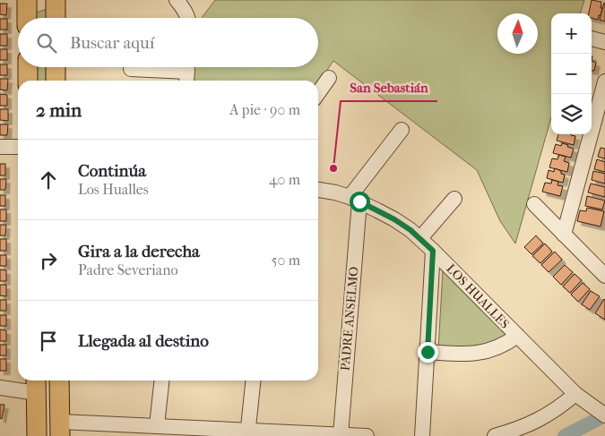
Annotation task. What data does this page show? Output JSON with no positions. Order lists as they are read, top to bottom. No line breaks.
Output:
{"streets":{"street":["LOS HUALLES","PADRE ANSELMO"]},"crossings":[["LOS HUALLES","PADRE ANSELMO"]],"places":["San Sebastián"],"north":"top","page":{"map_buttons":["+","−"],"search":"Buscar aquí","heading":["2 min","A pie · 90 m"],"list":[["Continúa","Los Hualles","40 m"],["Gira a la derecha","Padre Severiano","50 m"],"Llegada al destino"]}}
